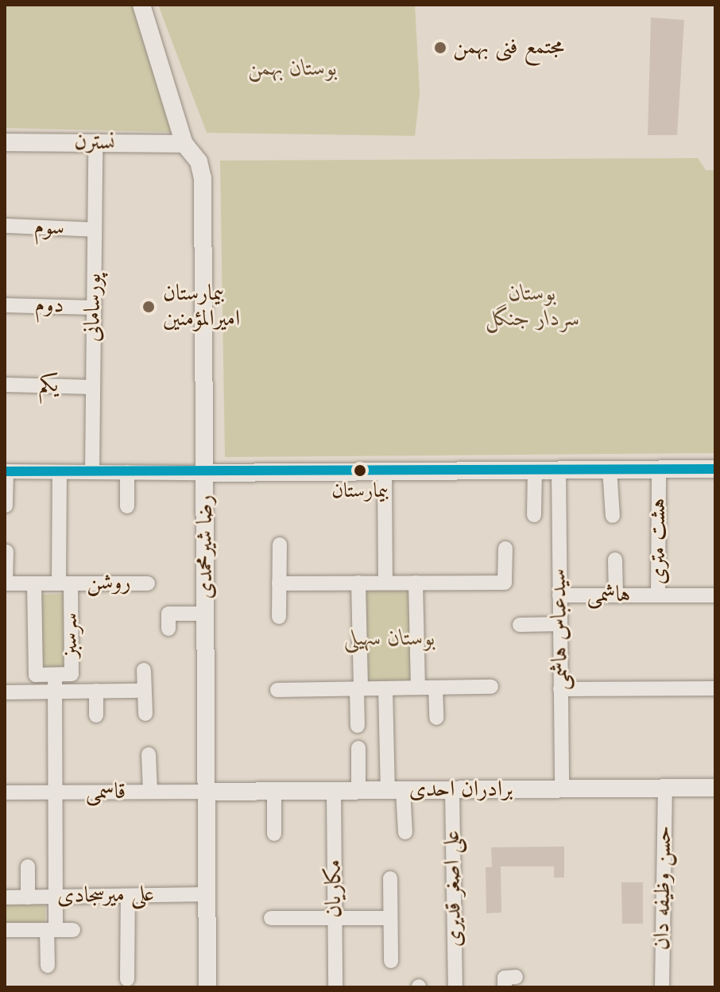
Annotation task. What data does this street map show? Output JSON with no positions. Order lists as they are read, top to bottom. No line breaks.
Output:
{"streets":{"street":["نسترن","سوم","دوم","پورسامانی","یکم","هشت متری","رضا شیرمحمدی","روشن","هاشمی","سیدعباس هاشمی","سرسبز","برادران احدی","قاسمی","حسن وظیفه دان","مکاریان","علی اصغر قدیری","علی میرسجادی"]},"crossings":[["نسترن","پورسامانی"],["نسترن","رضا شیرمحمدی"],["سوم","پورسامانی"],["دوم","پورسامانی"],["پورسامانی","یکم"],["هشت متری","هاشمی"],["رضا شیرمحمدی","برادران احدی"],["رضا شیرمحمدی","قاسمی"],["رضا شیرمحمدی","علی میرسجادی"],["روشن","سرسبز"],["هاشمی","سیدعباس هاشمی"],["سیدعباس هاشمی","برادران احدی"],["برادران احدی","قاسمی"],["برادران احدی","حسن وظیفه دان"],["برادران احدی","مکاریان"],["برادران احدی","علی اصغر قدیری"]],"parks":["بوستان بهمن","بوستان سردار جنگل","بوستان سهیلی"],"places":["مجتمع فنی بهمن","بیمارستان امیرالمؤمنین","بیمارستان"]}
